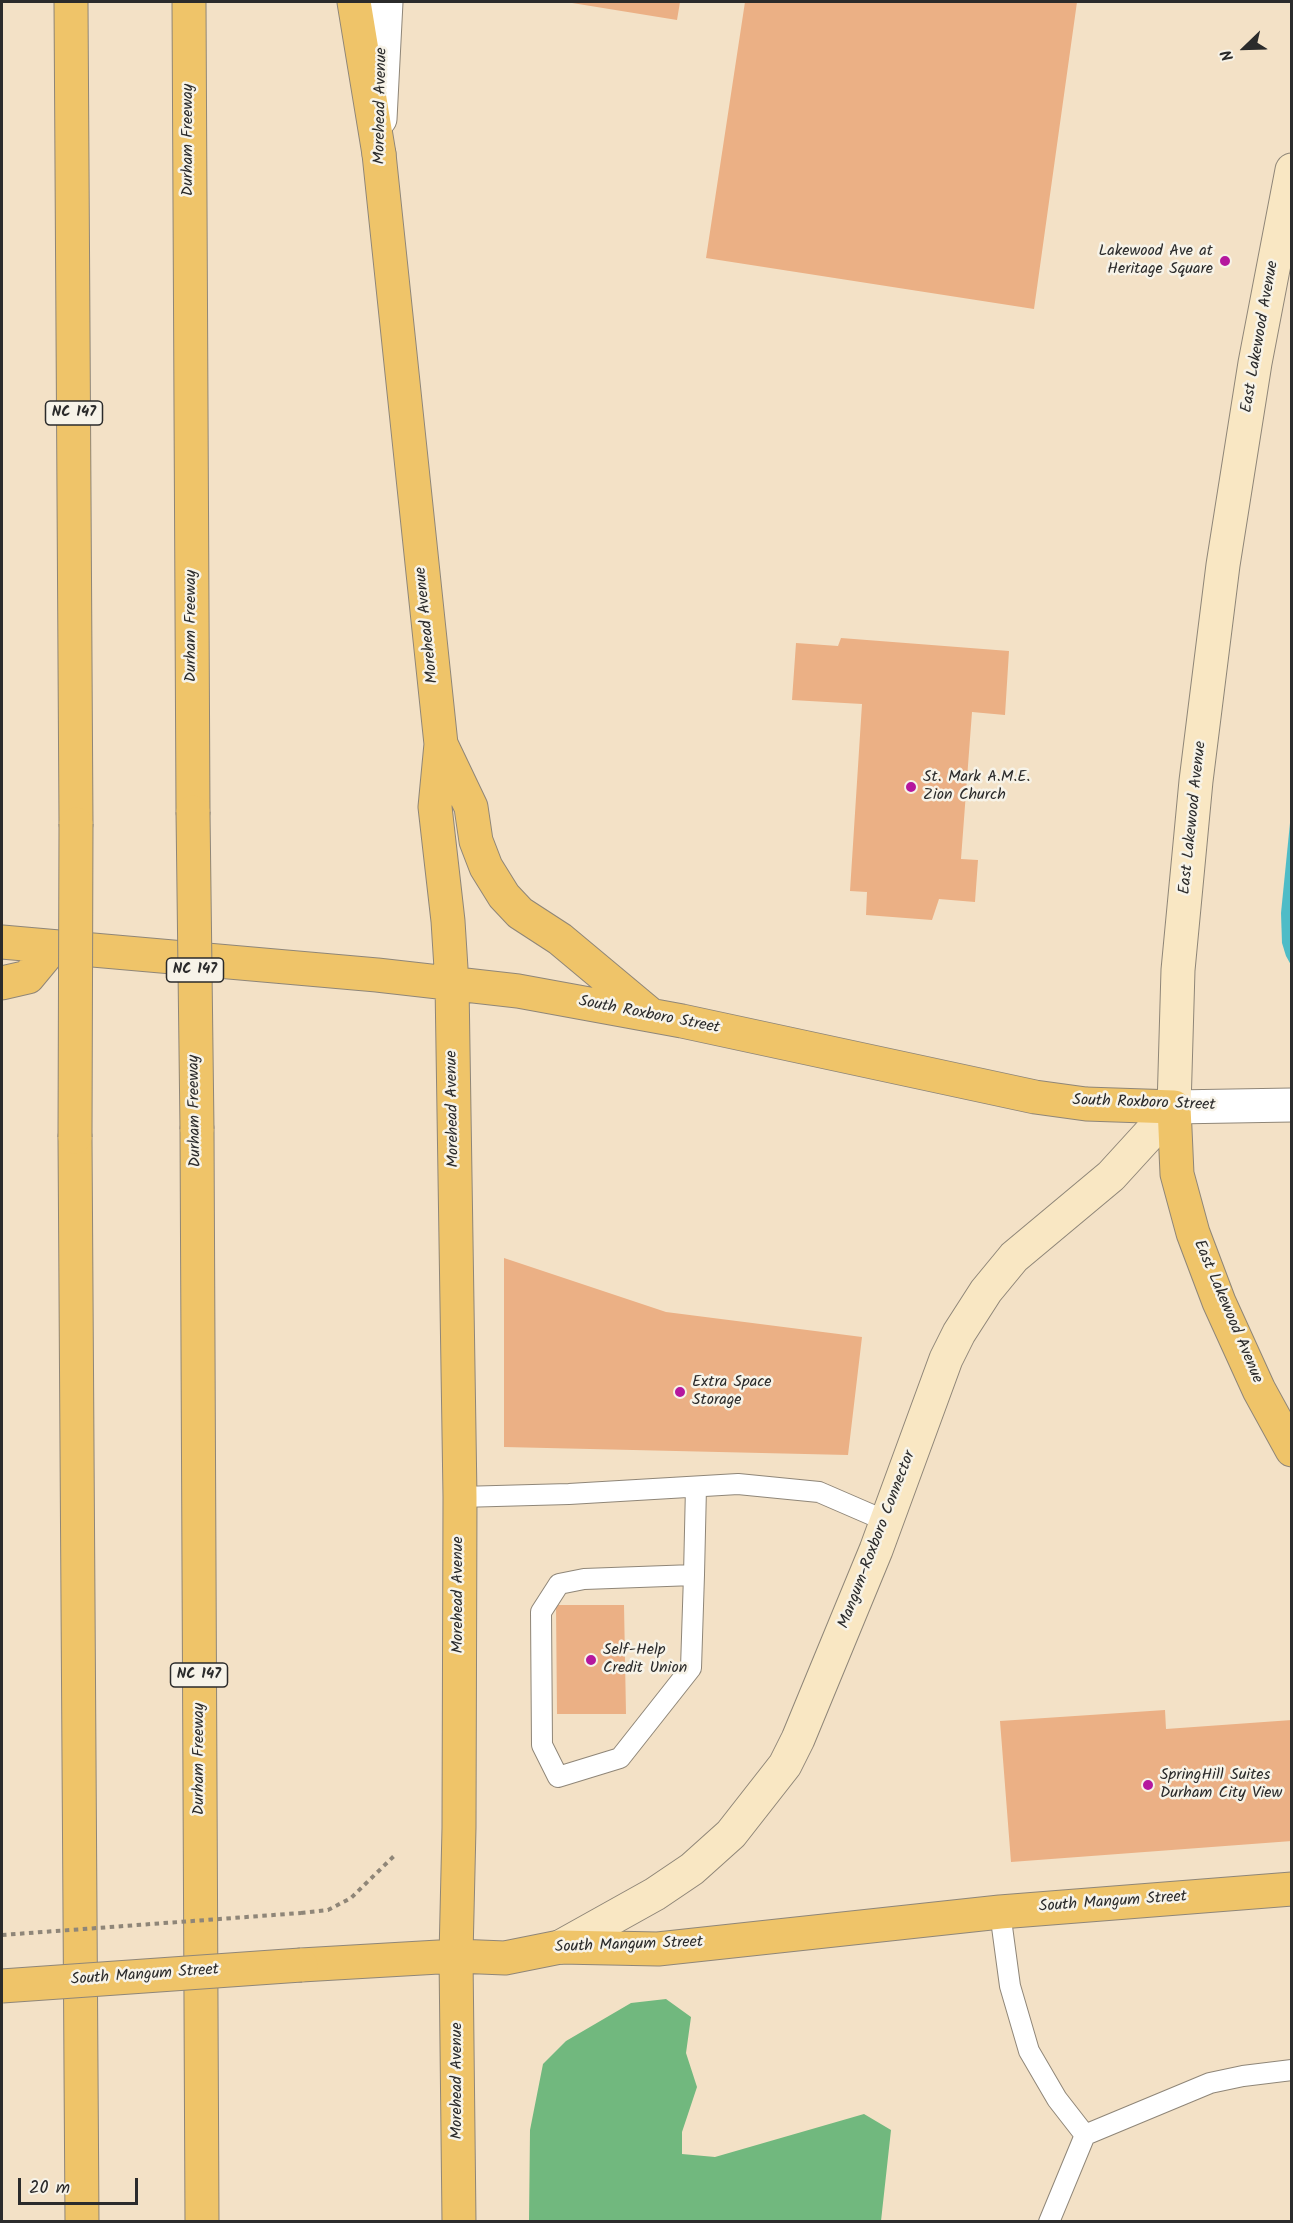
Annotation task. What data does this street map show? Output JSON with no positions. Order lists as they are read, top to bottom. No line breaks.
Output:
{"streets":{"main road":["Morehead Avenue","Durham Freeway","East Lakewood Avenue","NC 147","South Roxboro Street","Mangum-Roxboro Connector","South Mangum Street"]},"crossings":[["Morehead Avenue","South Roxboro Street"],["Morehead Avenue","South Mangum Street"],["East Lakewood Avenue","South Roxboro Street"],["East Lakewood Avenue","Mangum-Roxboro Connector"],["South Roxboro Street","Mangum-Roxboro Connector"],["Mangum-Roxboro Connector","South Mangum Street"]],"places":["Lakewood Ave at Heritage Square","St. Mark A.M.E. Zion Church","Extra Space Storage","Self-Help Credit Union","SpringHill Suites Durham City View"],"scale_bar":"20 m","north":"bottom left"}
